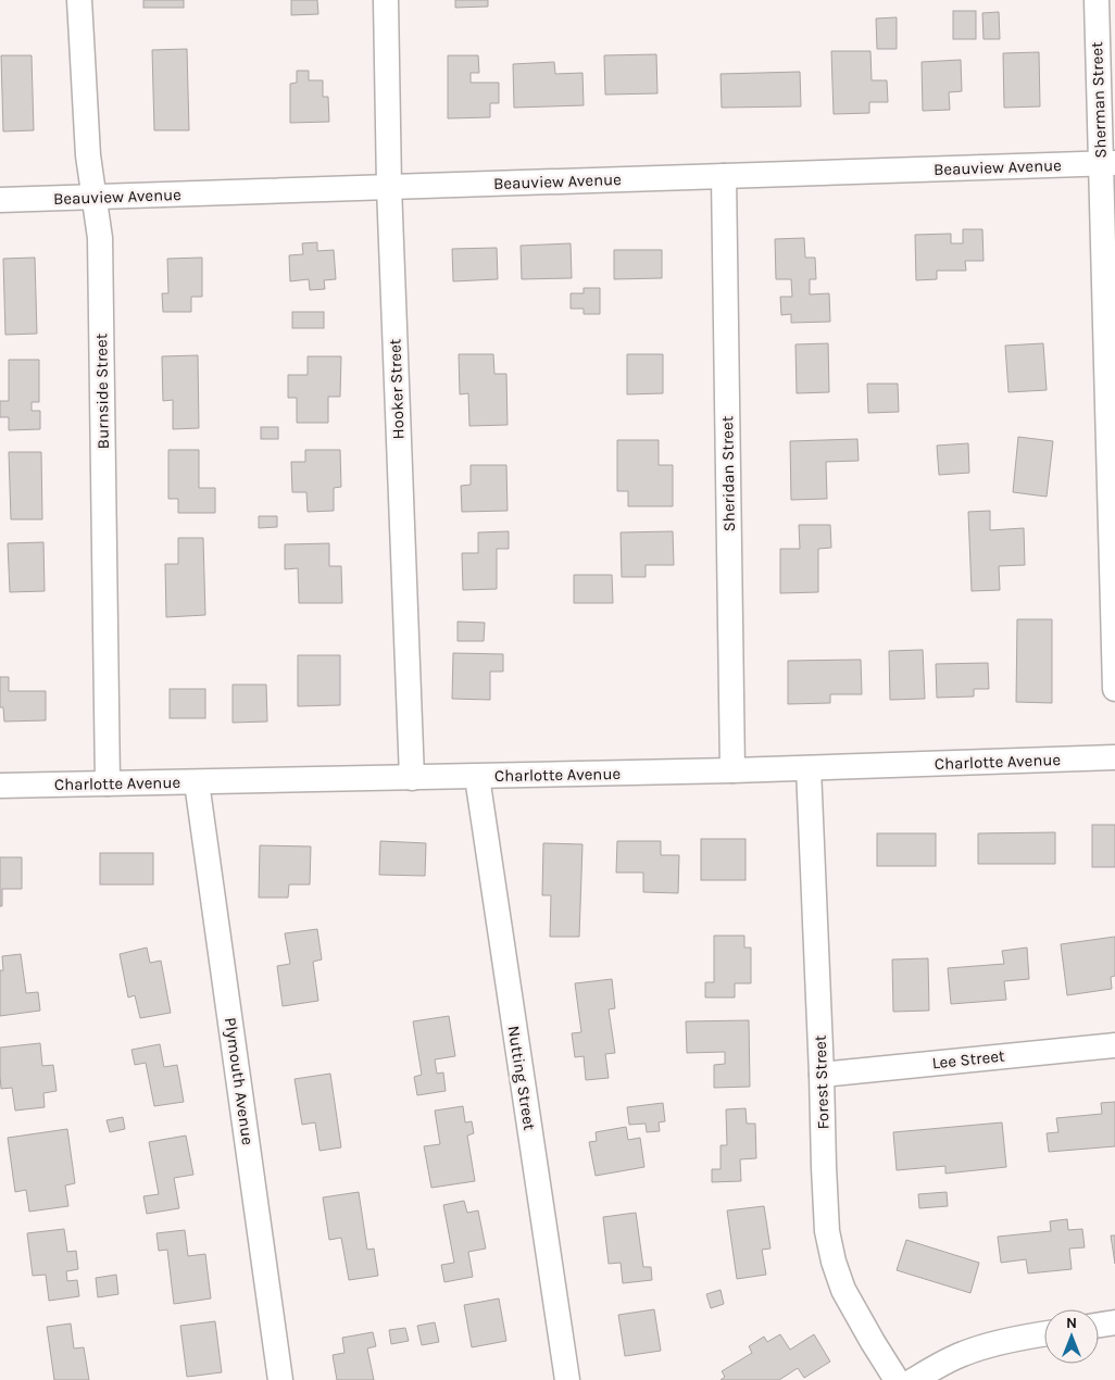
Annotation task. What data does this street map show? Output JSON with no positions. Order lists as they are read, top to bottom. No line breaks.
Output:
{"streets":{"street":["Sherman Street","Beauview Avenue","Hooker Street","Burnside Street","Sheridan Street","Charlotte Avenue","Lee Street","Nutting Street","Plymouth Avenue","Forest Street"]},"crossings":[["Sherman Street","Beauview Avenue"],["Beauview Avenue","Hooker Street"],["Beauview Avenue","Burnside Street"],["Beauview Avenue","Sheridan Street"],["Hooker Street","Charlotte Avenue"],["Burnside Street","Charlotte Avenue"],["Sheridan Street","Charlotte Avenue"],["Charlotte Avenue","Nutting Street"],["Charlotte Avenue","Plymouth Avenue"],["Charlotte Avenue","Forest Street"],["Lee Street","Forest Street"]],"north":"top"}
